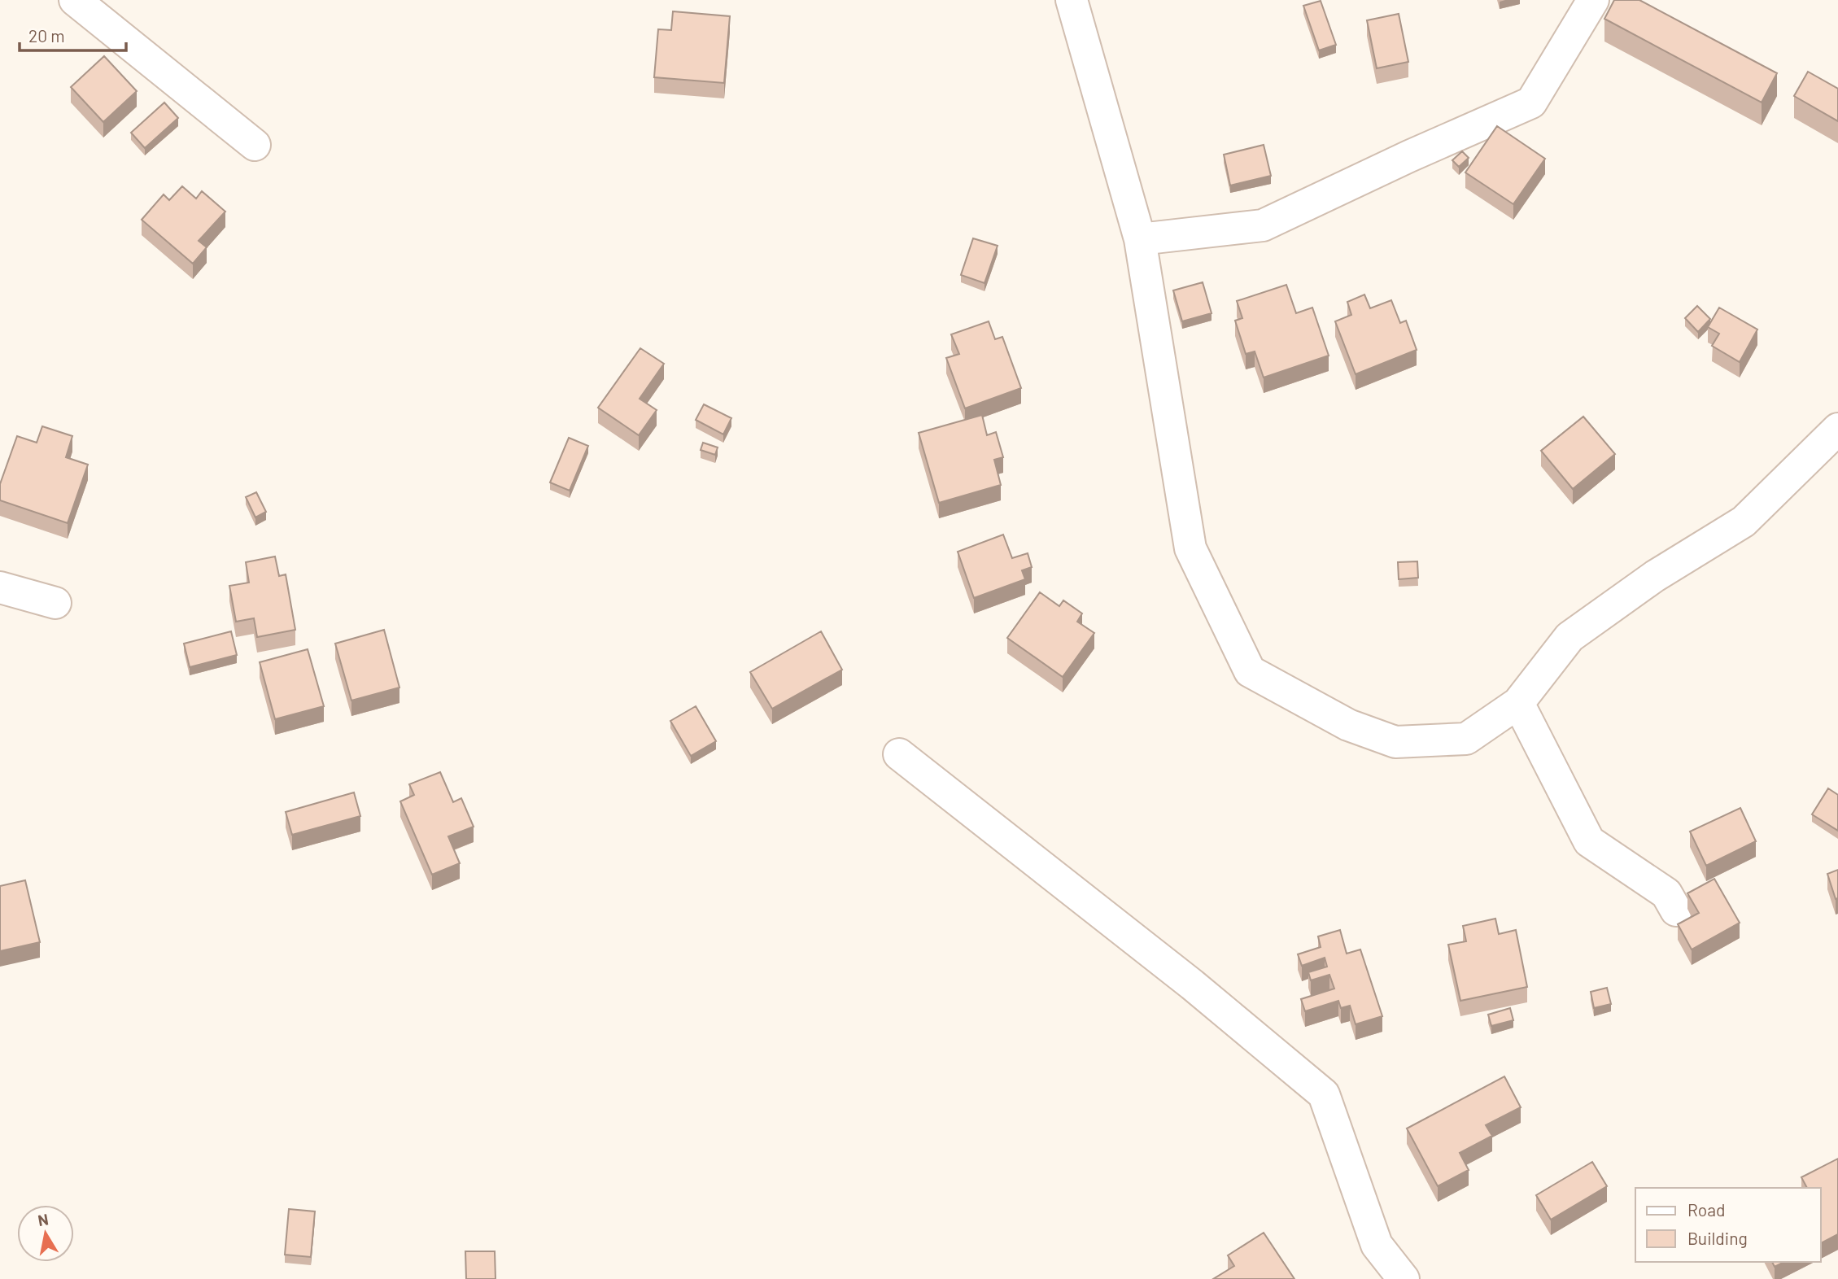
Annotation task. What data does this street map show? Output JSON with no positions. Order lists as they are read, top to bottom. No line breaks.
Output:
{"legend":["Road","Building"],"scale_bar":"20 m","north":"top"}
